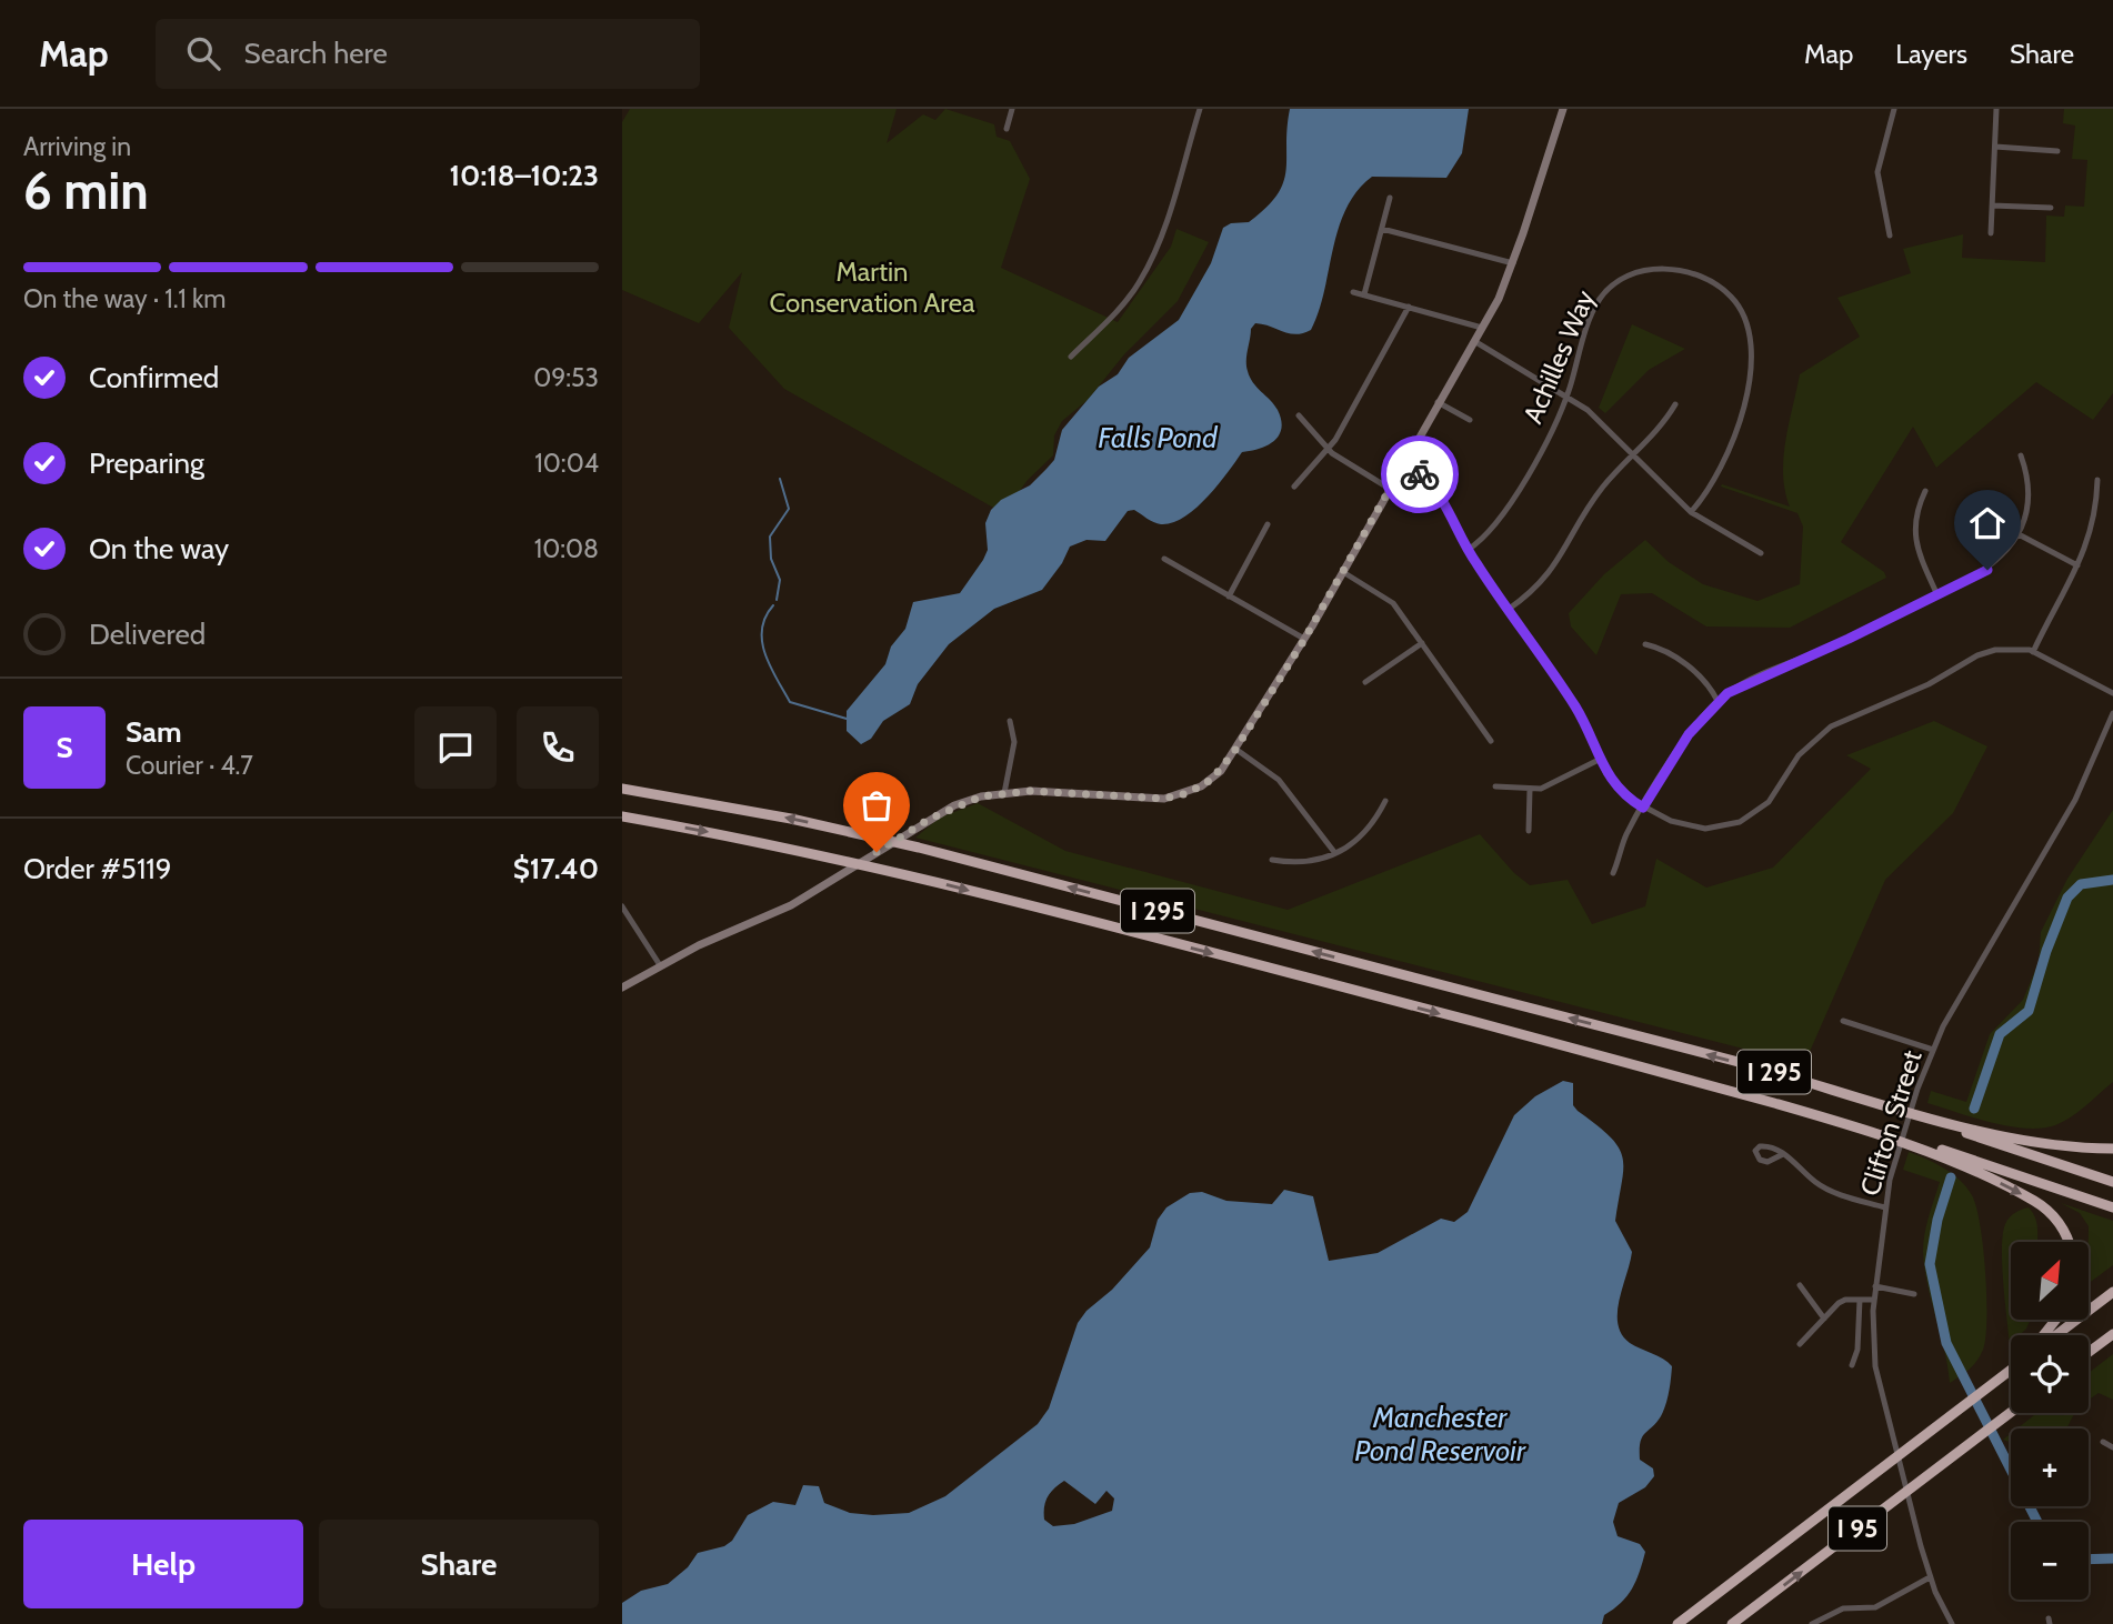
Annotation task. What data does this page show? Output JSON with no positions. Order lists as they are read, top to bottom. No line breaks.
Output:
{"streets":{"highway":["I 295","I 95"],"street":["Achilles Way","Clifton Street"]},"water":["Falls Pond","Manchester Pond Reservoir"],"parks":["Martin Conservation Area"],"north":"top right","page":{"header":"Map","search":"Search here","nav":["Map","Layers","Share"],"heading":["6 min","Arriving in","10:18–10:23"],"panel":["Sam","Courier · 4.7","Order #5119","$17.40"],"bar":"On the way · 1.1 km","list":[["Confirmed","09:53"],["Preparing","10:04"],["On the way","10:08"],"Delivered"],"round":"S","map_buttons":["+","−"],"buttons":["Help","Share"]}}
